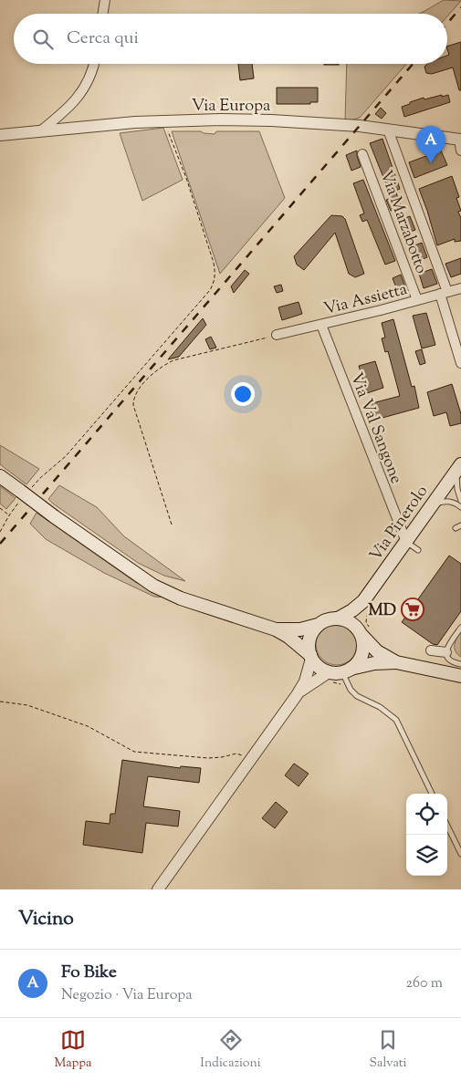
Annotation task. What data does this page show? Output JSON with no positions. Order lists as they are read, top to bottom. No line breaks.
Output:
{"streets":{"main road":["Via Pinerolo"],"street":["Via Europa","Via Marzabotto","Via Assietta","Via Val Sangone"]},"crossings":[["Via Marzabotto","Via Assietta"],["Via Assietta","Via Val Sangone"],["Via Val Sangone","Via Pinerolo"]],"places":{"supermarket":["MD"]},"page":{"search":"Cerca qui","pins":"A","heading":"Vicino","list":[{"mark":"A","name":"Fo Bike","note":"Negozio · Via Europa","value":"260 m"}],"nav":["Mappa","Indicazioni","Salvati"]}}
